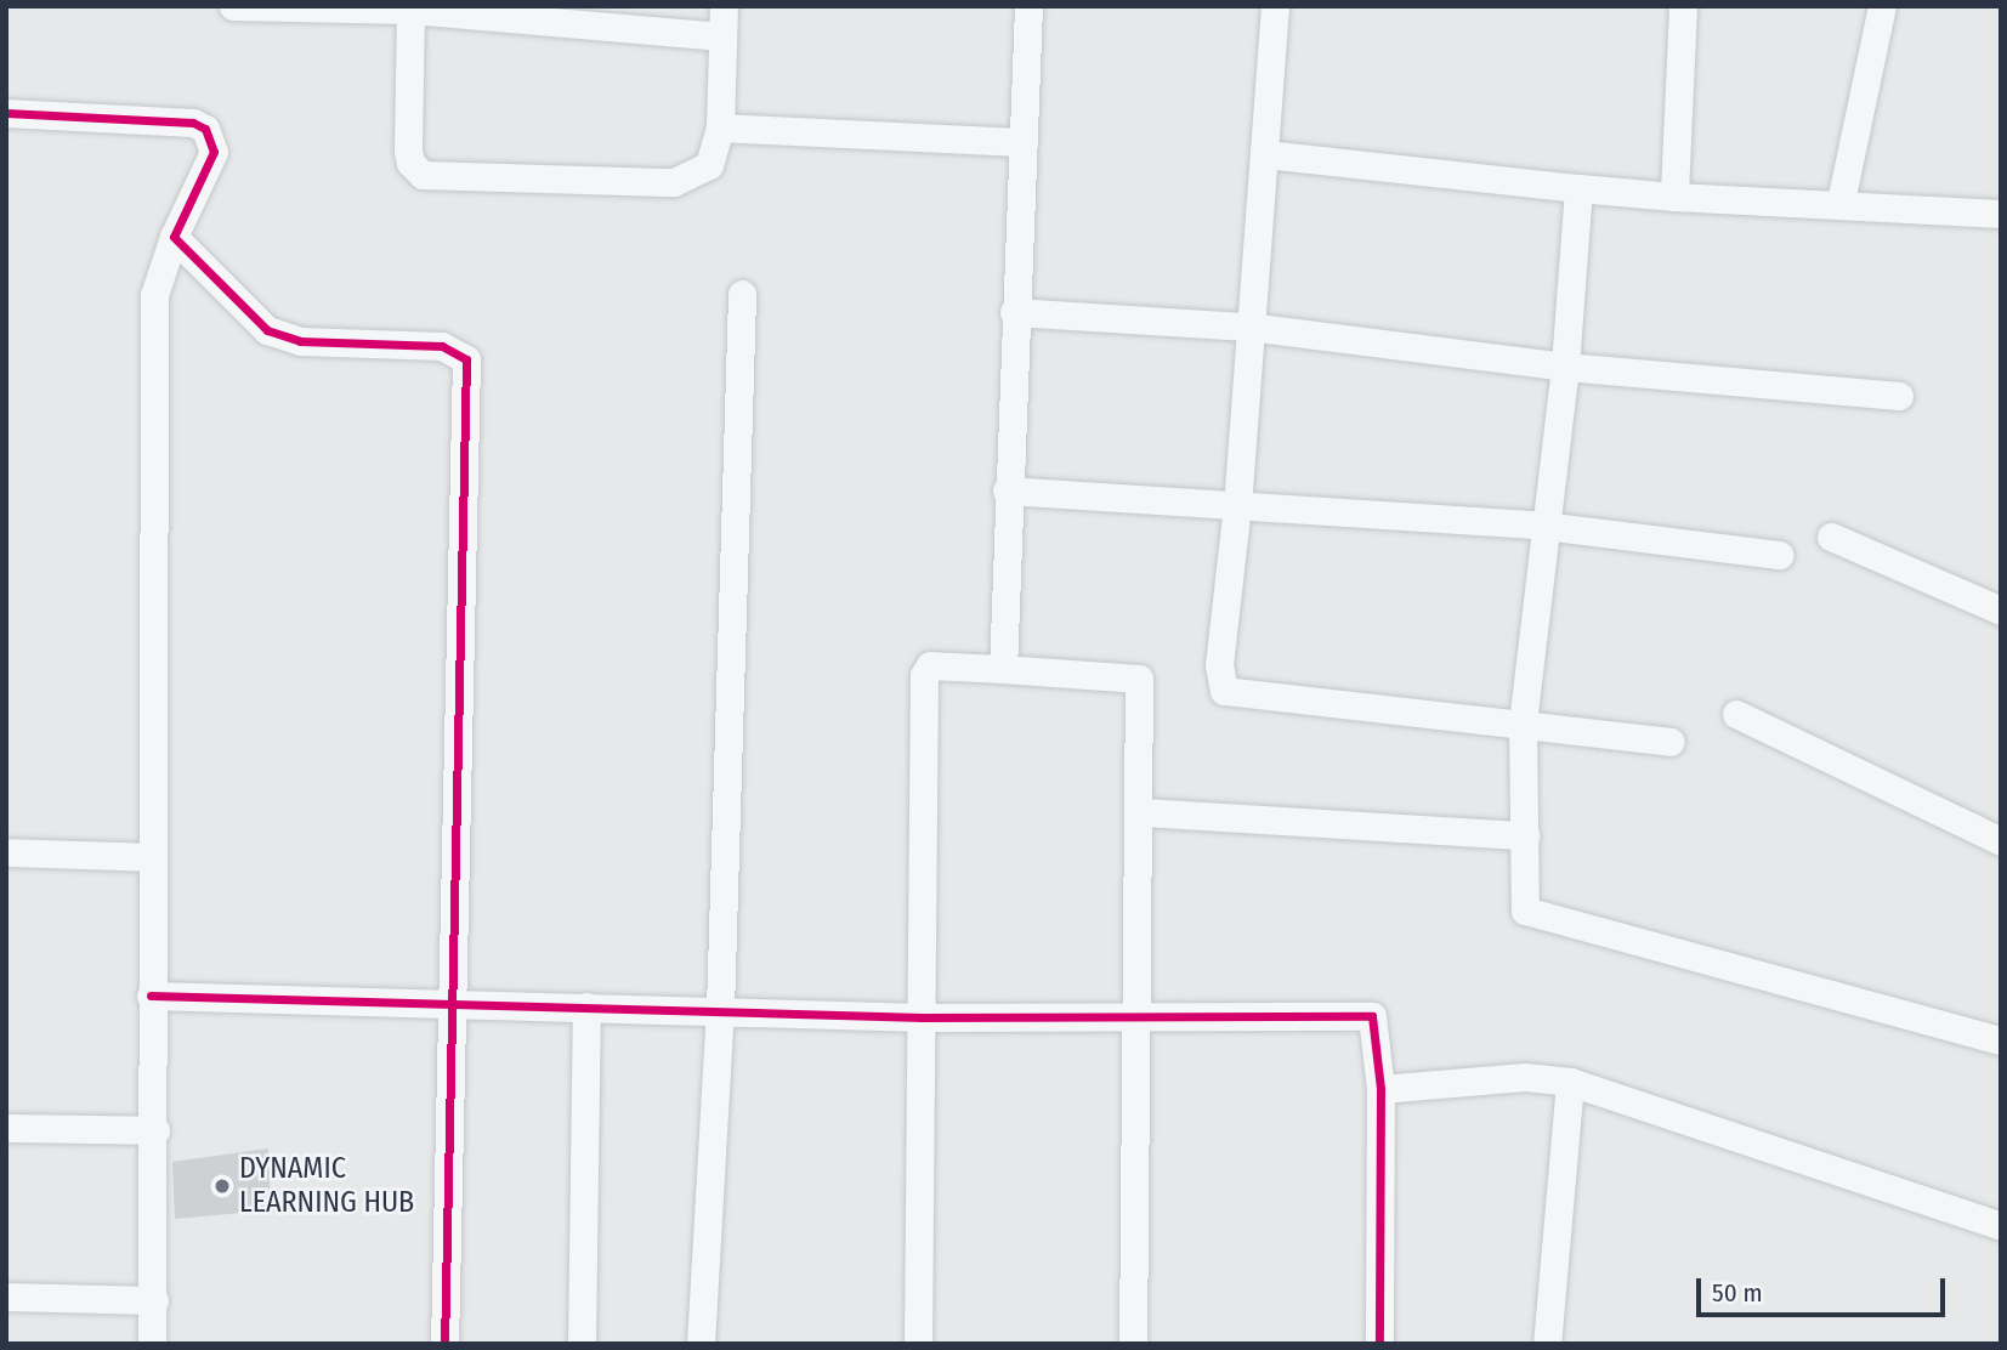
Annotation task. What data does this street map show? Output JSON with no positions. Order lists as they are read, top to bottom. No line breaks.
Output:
{"places":["DYNAMIC LEARNING HUB"],"scale_bar":"50 m"}
